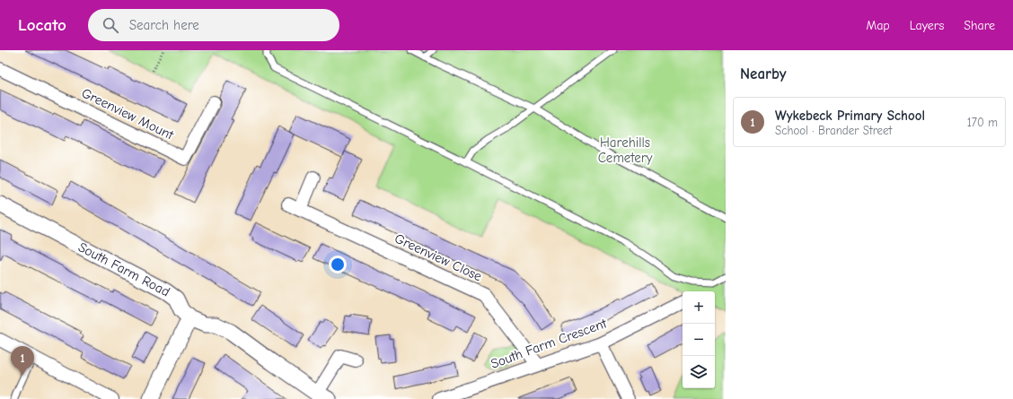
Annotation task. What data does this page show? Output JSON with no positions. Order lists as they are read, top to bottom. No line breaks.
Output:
{"streets":{"street":["Greenview Mount","Greenview Close","South Farm Road","South Farm Crescent"]},"crossings":[["Greenview Close","South Farm Crescent"]],"parks":["Harehills Cemetery"],"page":{"header":"Locato","search":"Search here","nav":["Map","Layers","Share"],"heading":"Nearby","list":[{"mark":"1","name":"Wykebeck Primary School","note":"School · Brander Street","value":"170 m"}],"map_buttons":["+","−"],"pins":"1"}}
